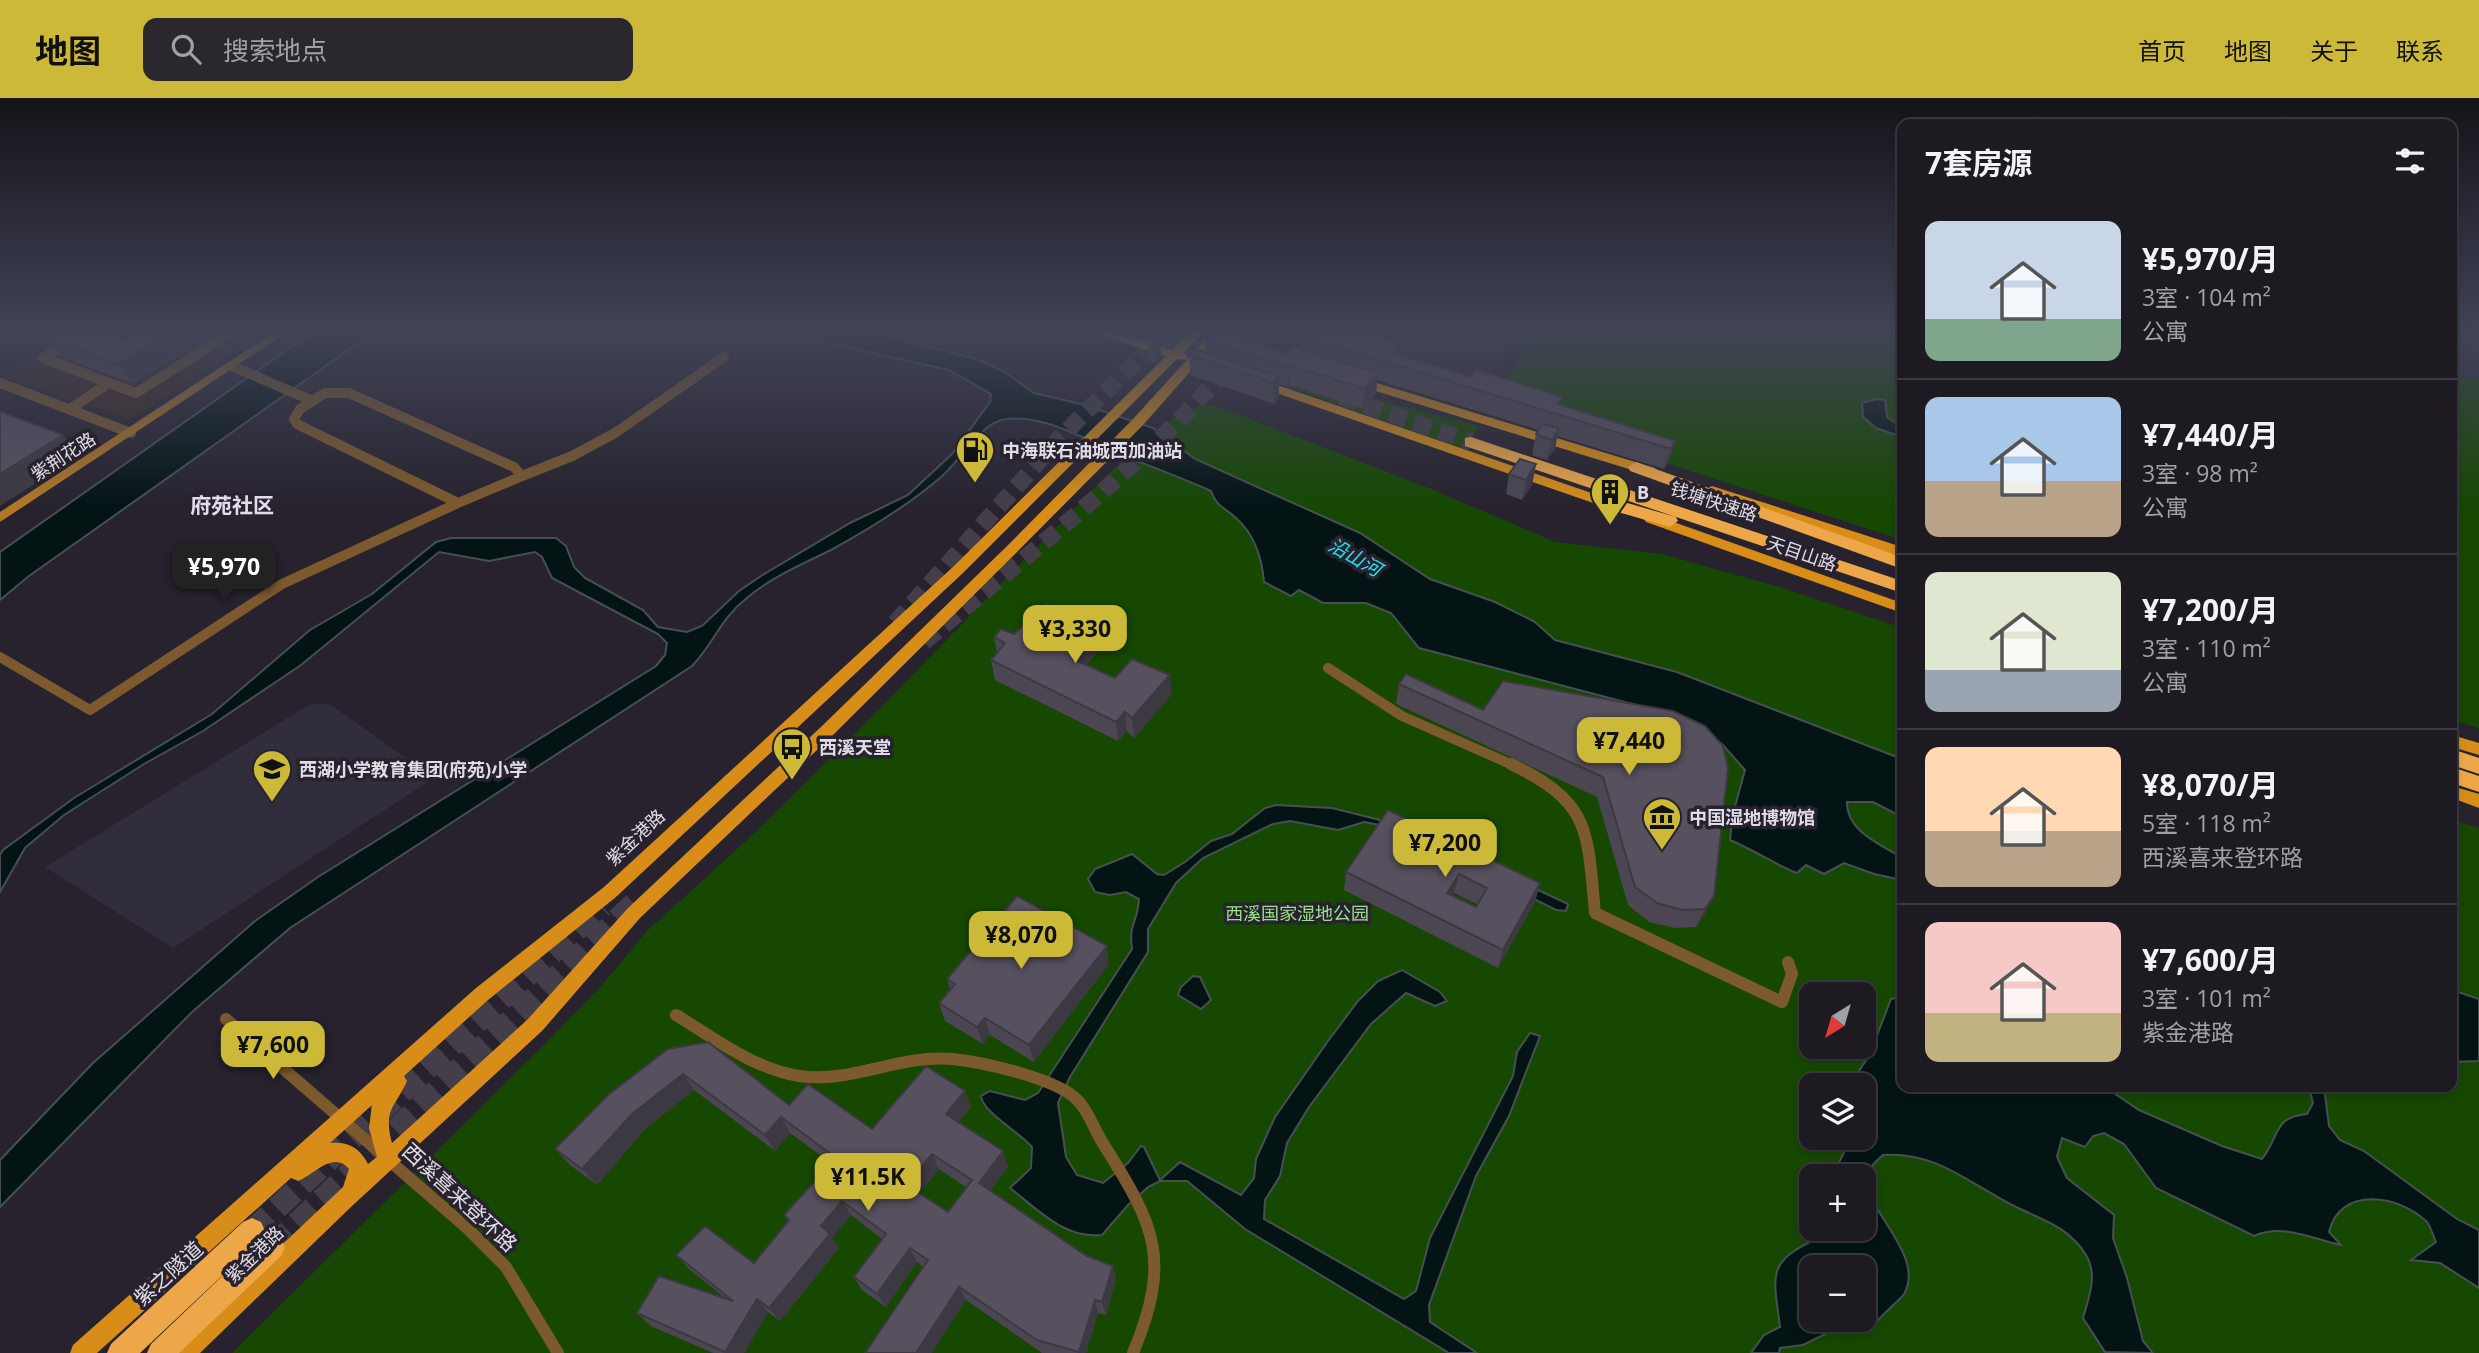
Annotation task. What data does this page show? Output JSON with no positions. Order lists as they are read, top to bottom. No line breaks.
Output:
{"streets":{"highway":["钱塘快速路","紫之隧道"],"main road":["天目山路","紫金港路"],"street":["紫荆花路","西溪喜来登环路"]},"crossings":[["紫金港路","西溪喜来登环路"]],"districts":["府苑社区"],"water":["沿山河"],"parks":["西溪国家湿地公园"],"places":{"fuel station":["中海联石油城西加油站"],"building":["B"],"bus stop":["西溪天堂"],"school or university":["西湖小学教育集团(府苑)小学"],"museum":["中国湿地博物馆"]},"north":"bottom left","page":{"header":"地图","search":"搜索地点","nav":["首页","地图","关于","联系"],"heading":"7套房源","list":[{"name":"¥5,970/月","note":"3室 · 104 m² · 公寓"},{"name":"¥7,440/月","note":"3室 · 98 m² · 公寓"},{"name":"¥7,200/月","note":"3室 · 110 m² · 公寓"},{"name":"¥8,070/月","note":"5室 · 118 m² · 西溪喜来登环路"},{"name":"¥7,600/月","note":"3室 · 101 m² · 紫金港路"}],"price":["¥5,970","¥3,330","¥7,440","¥7,200","¥8,070","¥7,600","¥11.5K"],"map_buttons":["+","−"]}}
